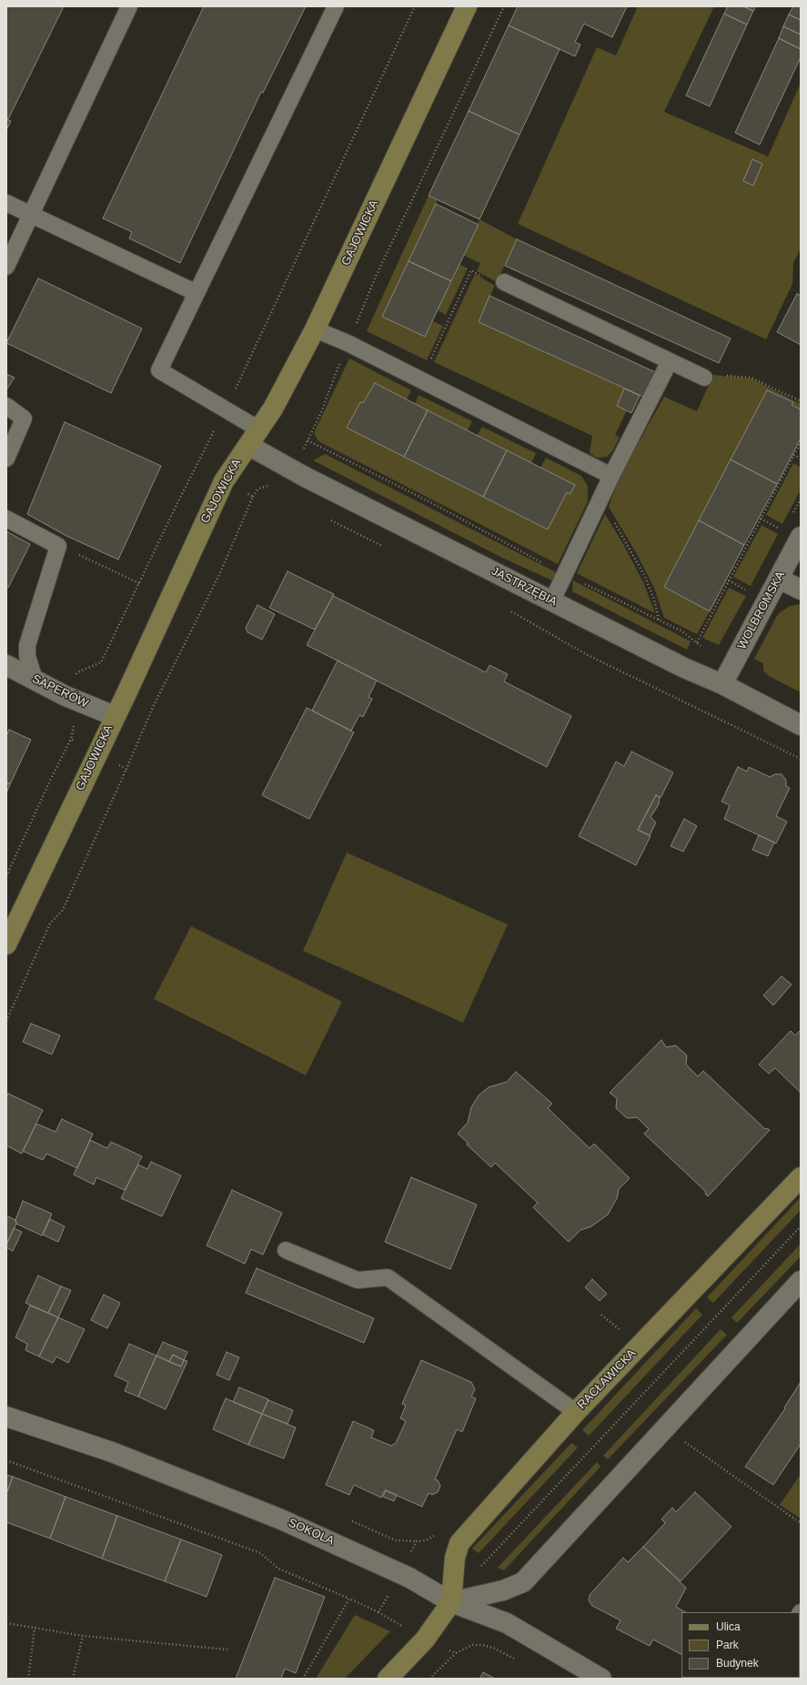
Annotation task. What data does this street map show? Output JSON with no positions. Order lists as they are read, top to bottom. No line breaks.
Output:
{"streets":{"street":["GAJOWICKA","JASTRZĘBIA","WOLBROMSKA","SAPERÓW","RACŁAWICKA","SOKOLA"]},"crossings":[["GAJOWICKA","JASTRZĘBIA"],["GAJOWICKA","SAPERÓW"],["JASTRZĘBIA","WOLBROMSKA"],["RACŁAWICKA","SOKOLA"]],"legend":["Ulica","Park","Budynek"]}
